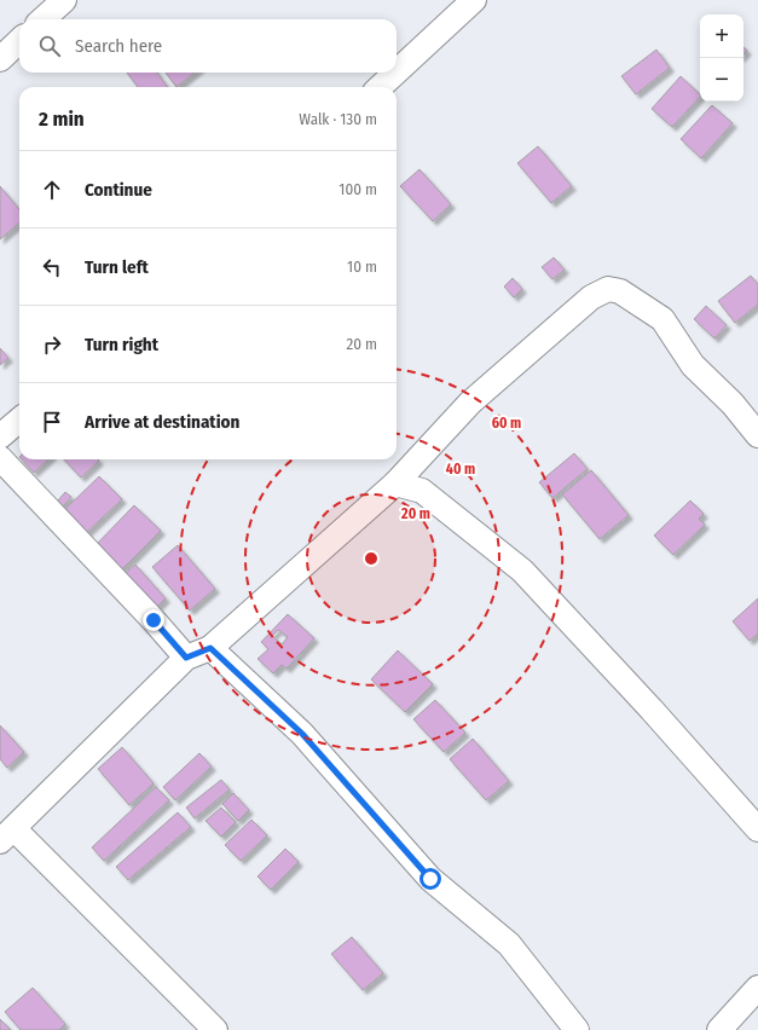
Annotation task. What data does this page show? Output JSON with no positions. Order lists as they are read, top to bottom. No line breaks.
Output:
{"page":{"map_buttons":["+","−"],"search":"Search here","heading":["2 min","Walk · 130 m"],"list":[["Continue","100 m"],["Turn left","10 m"],["Turn right","20 m"],"Arrive at destination"]},"rings":["60 m","40 m","20 m"]}
